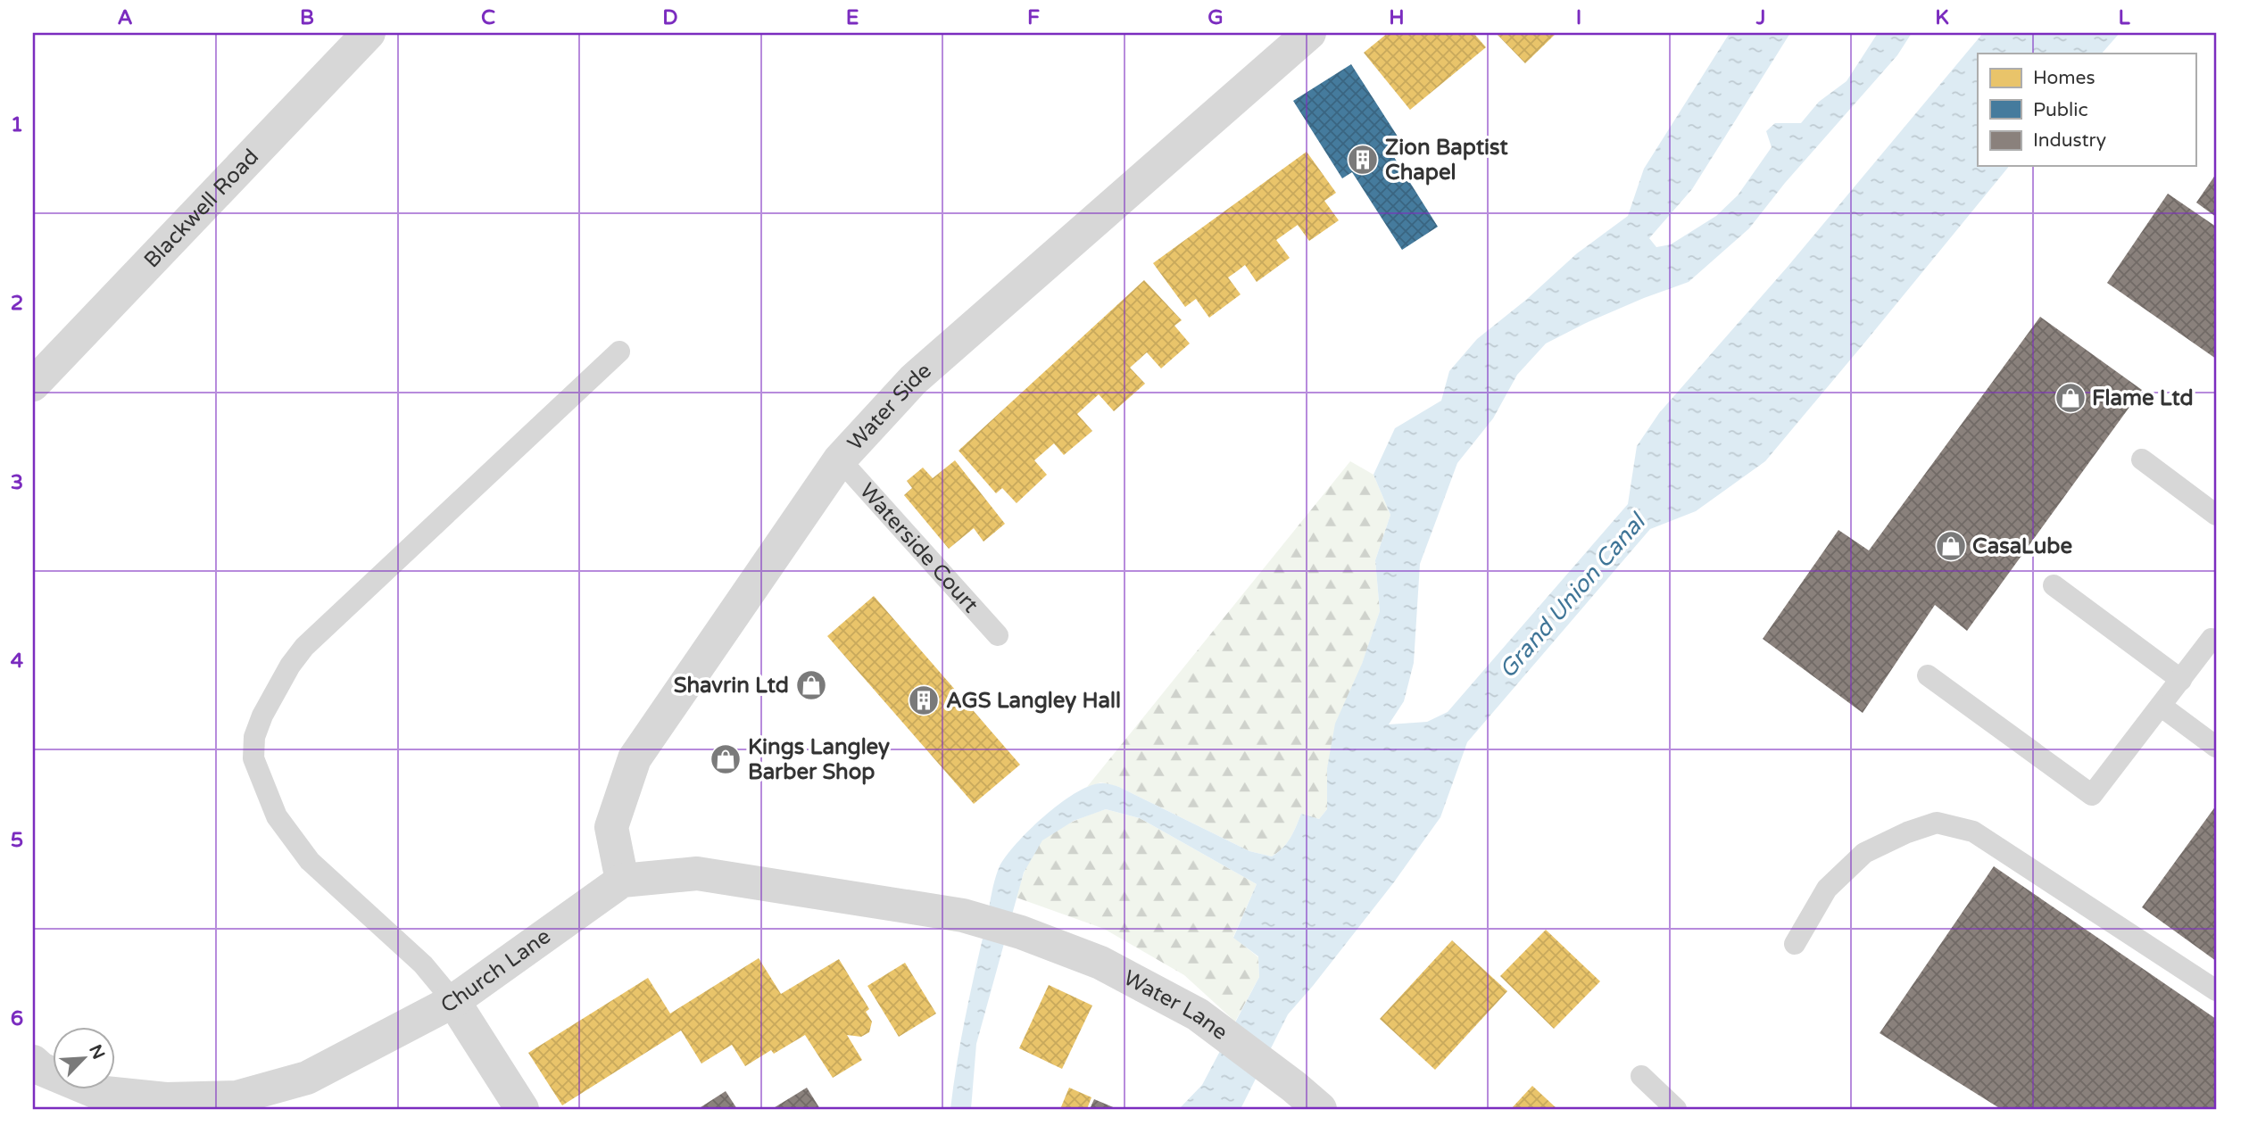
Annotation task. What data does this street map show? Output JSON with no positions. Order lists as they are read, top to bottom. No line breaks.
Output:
{"streets":{"street":["Blackwell Road","Water Side","Church Lane","Water Lane"],"lane":["Waterside Court"]},"crossings":[["Water Side","Waterside Court"],["Water Side","Church Lane"],["Water Side","Water Lane"],["Church Lane","Water Lane"]],"water":["Grand Union Canal"],"places":{"building":["Zion Baptist Chapel","AGS Langley Hall"],"shop":["Flame Ltd","CasaLube","Shavrin Ltd","Kings Langley Barber Shop"]},"legend":["Homes","Public","Industry"],"north":"top right","grid":{"columns":["A","B","C","D","E","F","G","H","I","J","K","L"],"rows":["1","2","3","4","5","6"]}}
